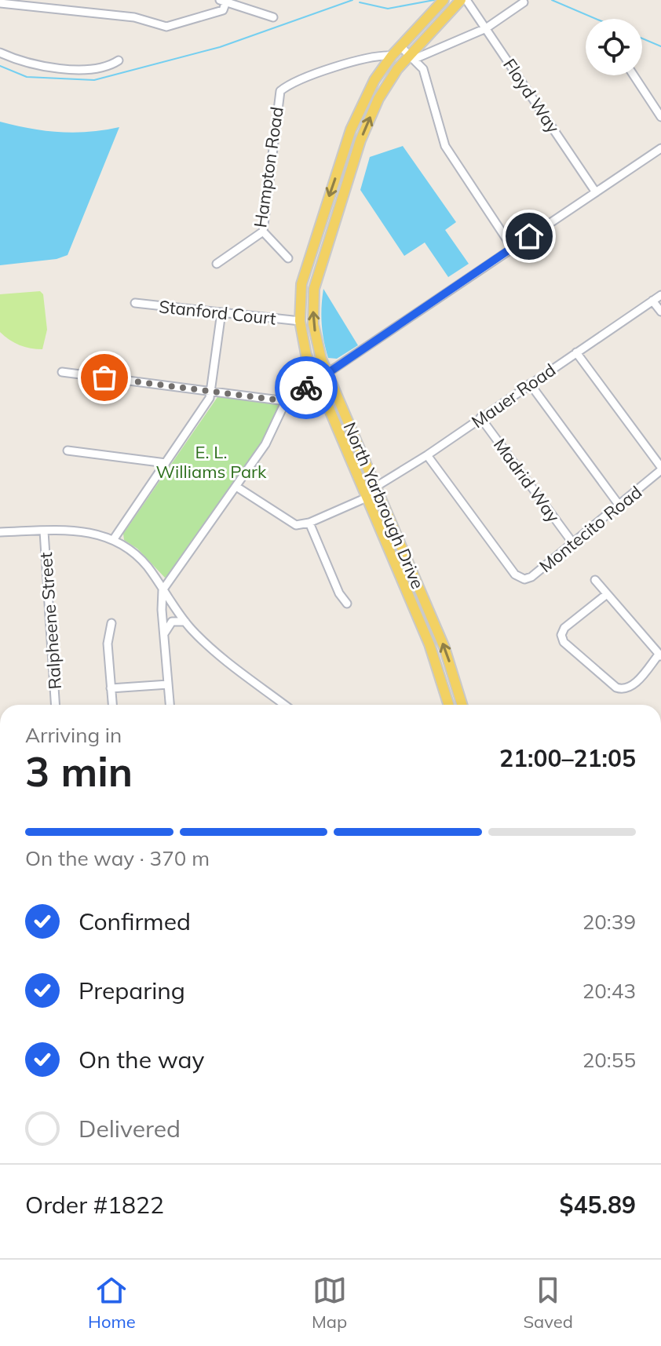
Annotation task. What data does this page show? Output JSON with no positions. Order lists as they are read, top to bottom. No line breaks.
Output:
{"streets":{"main road":["North Yarbrough Drive"],"street":["Floyd Way","Hampton Road","Stanford Court","Mauer Road","Madrid Way","Montecito Road","Ralpheene Street"]},"crossings":[["Hampton Road","North Yarbrough Drive"],["Stanford Court","North Yarbrough Drive"],["Mauer Road","Madrid Way"],["Mauer Road","North Yarbrough Drive"],["Mauer Road","Montecito Road"],["Madrid Way","Montecito Road"]],"parks":["E. L. Williams Park"],"page":{"heading":["3 min","Arriving in","21:00–21:05"],"panel":["Order #1822","$45.89"],"bar":"On the way · 370 m","list":[["Confirmed","20:39"],["Preparing","20:43"],["On the way","20:55"],"Delivered"],"tabs":["Home","Map","Saved"]}}
